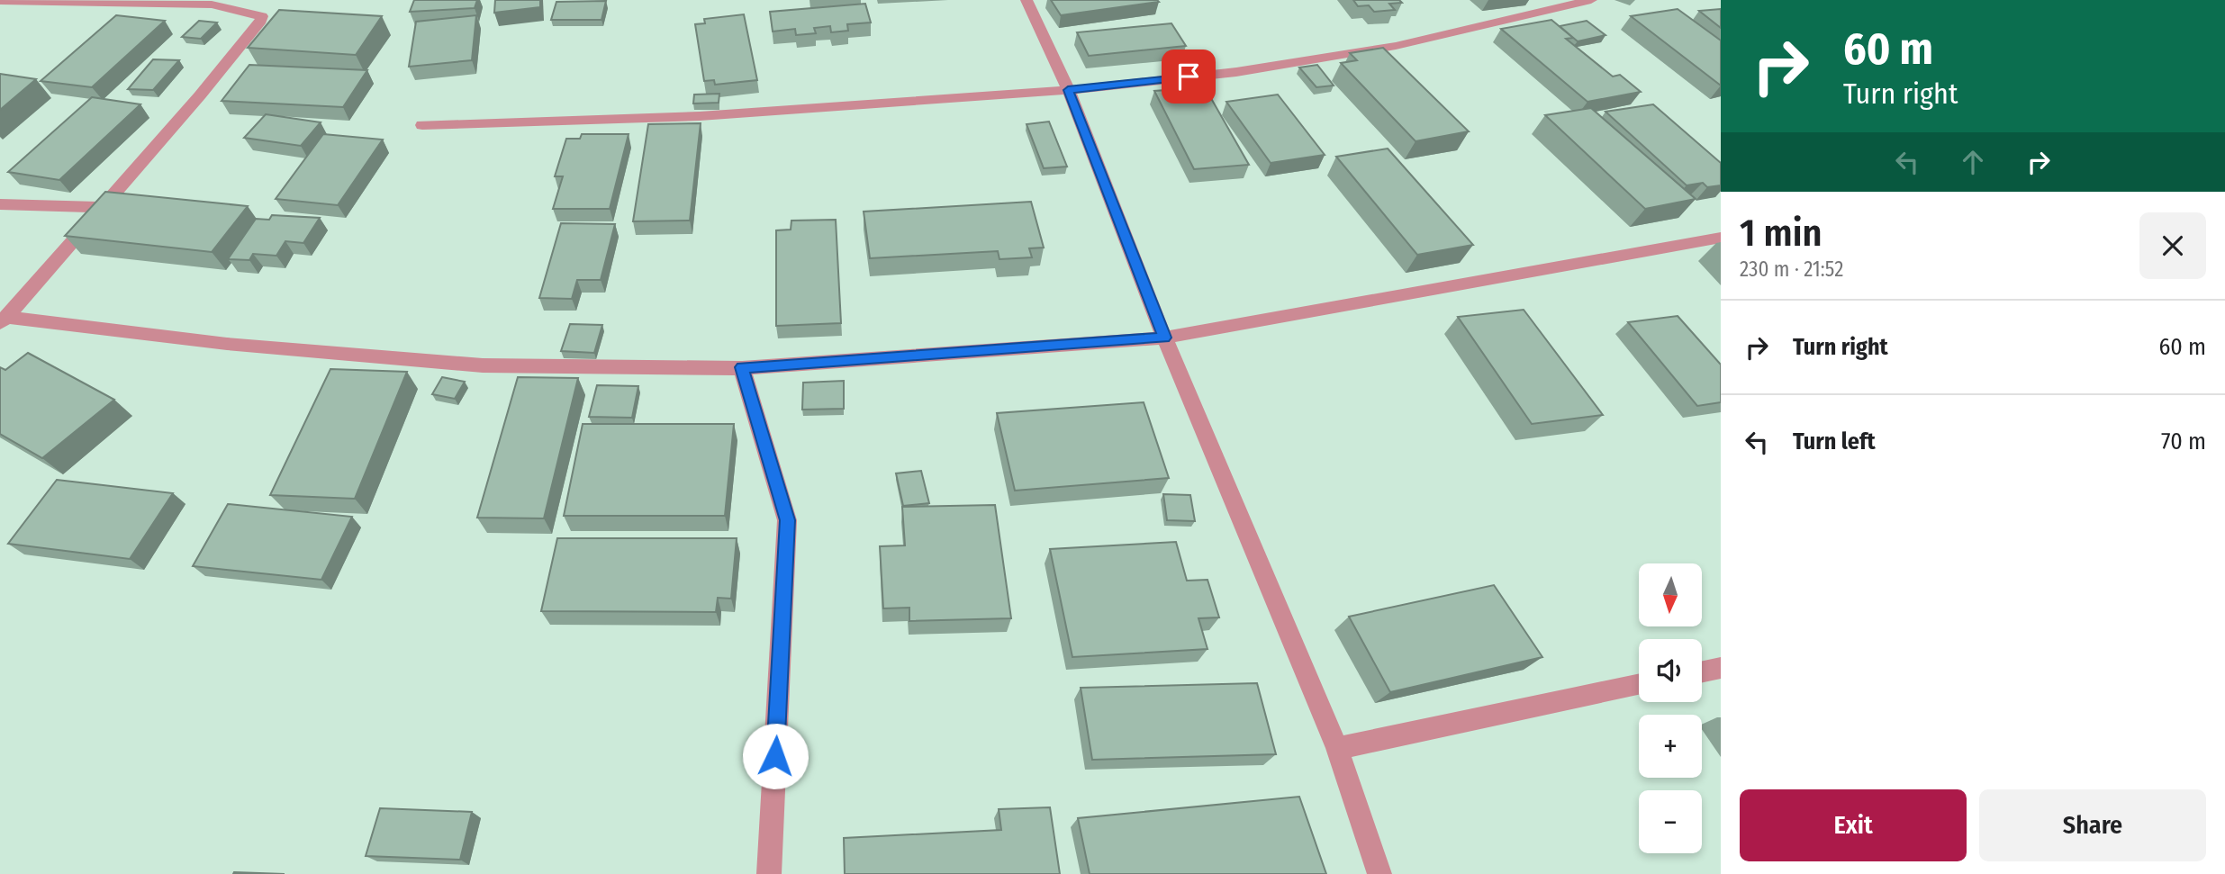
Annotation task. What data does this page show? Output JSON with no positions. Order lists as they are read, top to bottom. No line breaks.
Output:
{"north":"bottom","page":{"turn":["60 m","Turn right"],"heading":["1 min","230 m · 21:52"],"list":[{"name":"Turn right","value":"60 m"},{"name":"Turn left","value":"70 m"}],"map_buttons":["+","−"],"buttons":["Exit","Share"]}}
